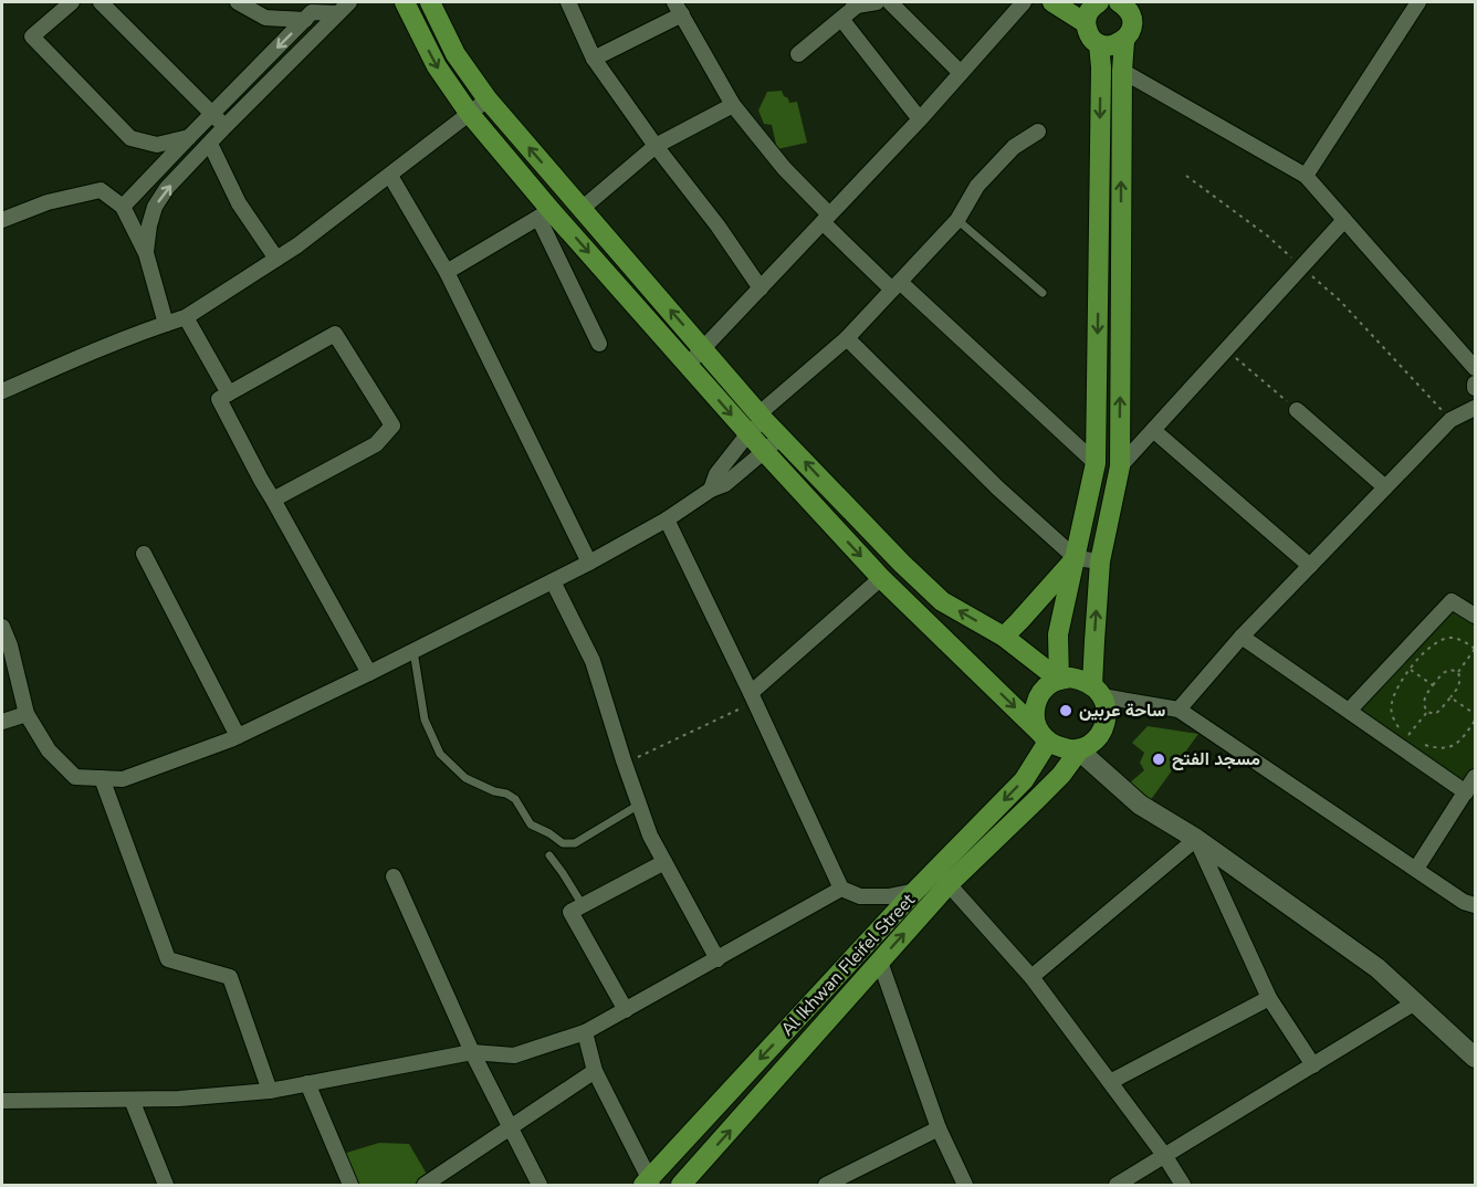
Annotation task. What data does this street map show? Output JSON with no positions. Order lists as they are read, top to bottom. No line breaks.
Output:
{"streets":{"main road":["Al Ikhwan Fleifel Street"]},"places":["ساحة عربين","مسجد الفتح"]}
